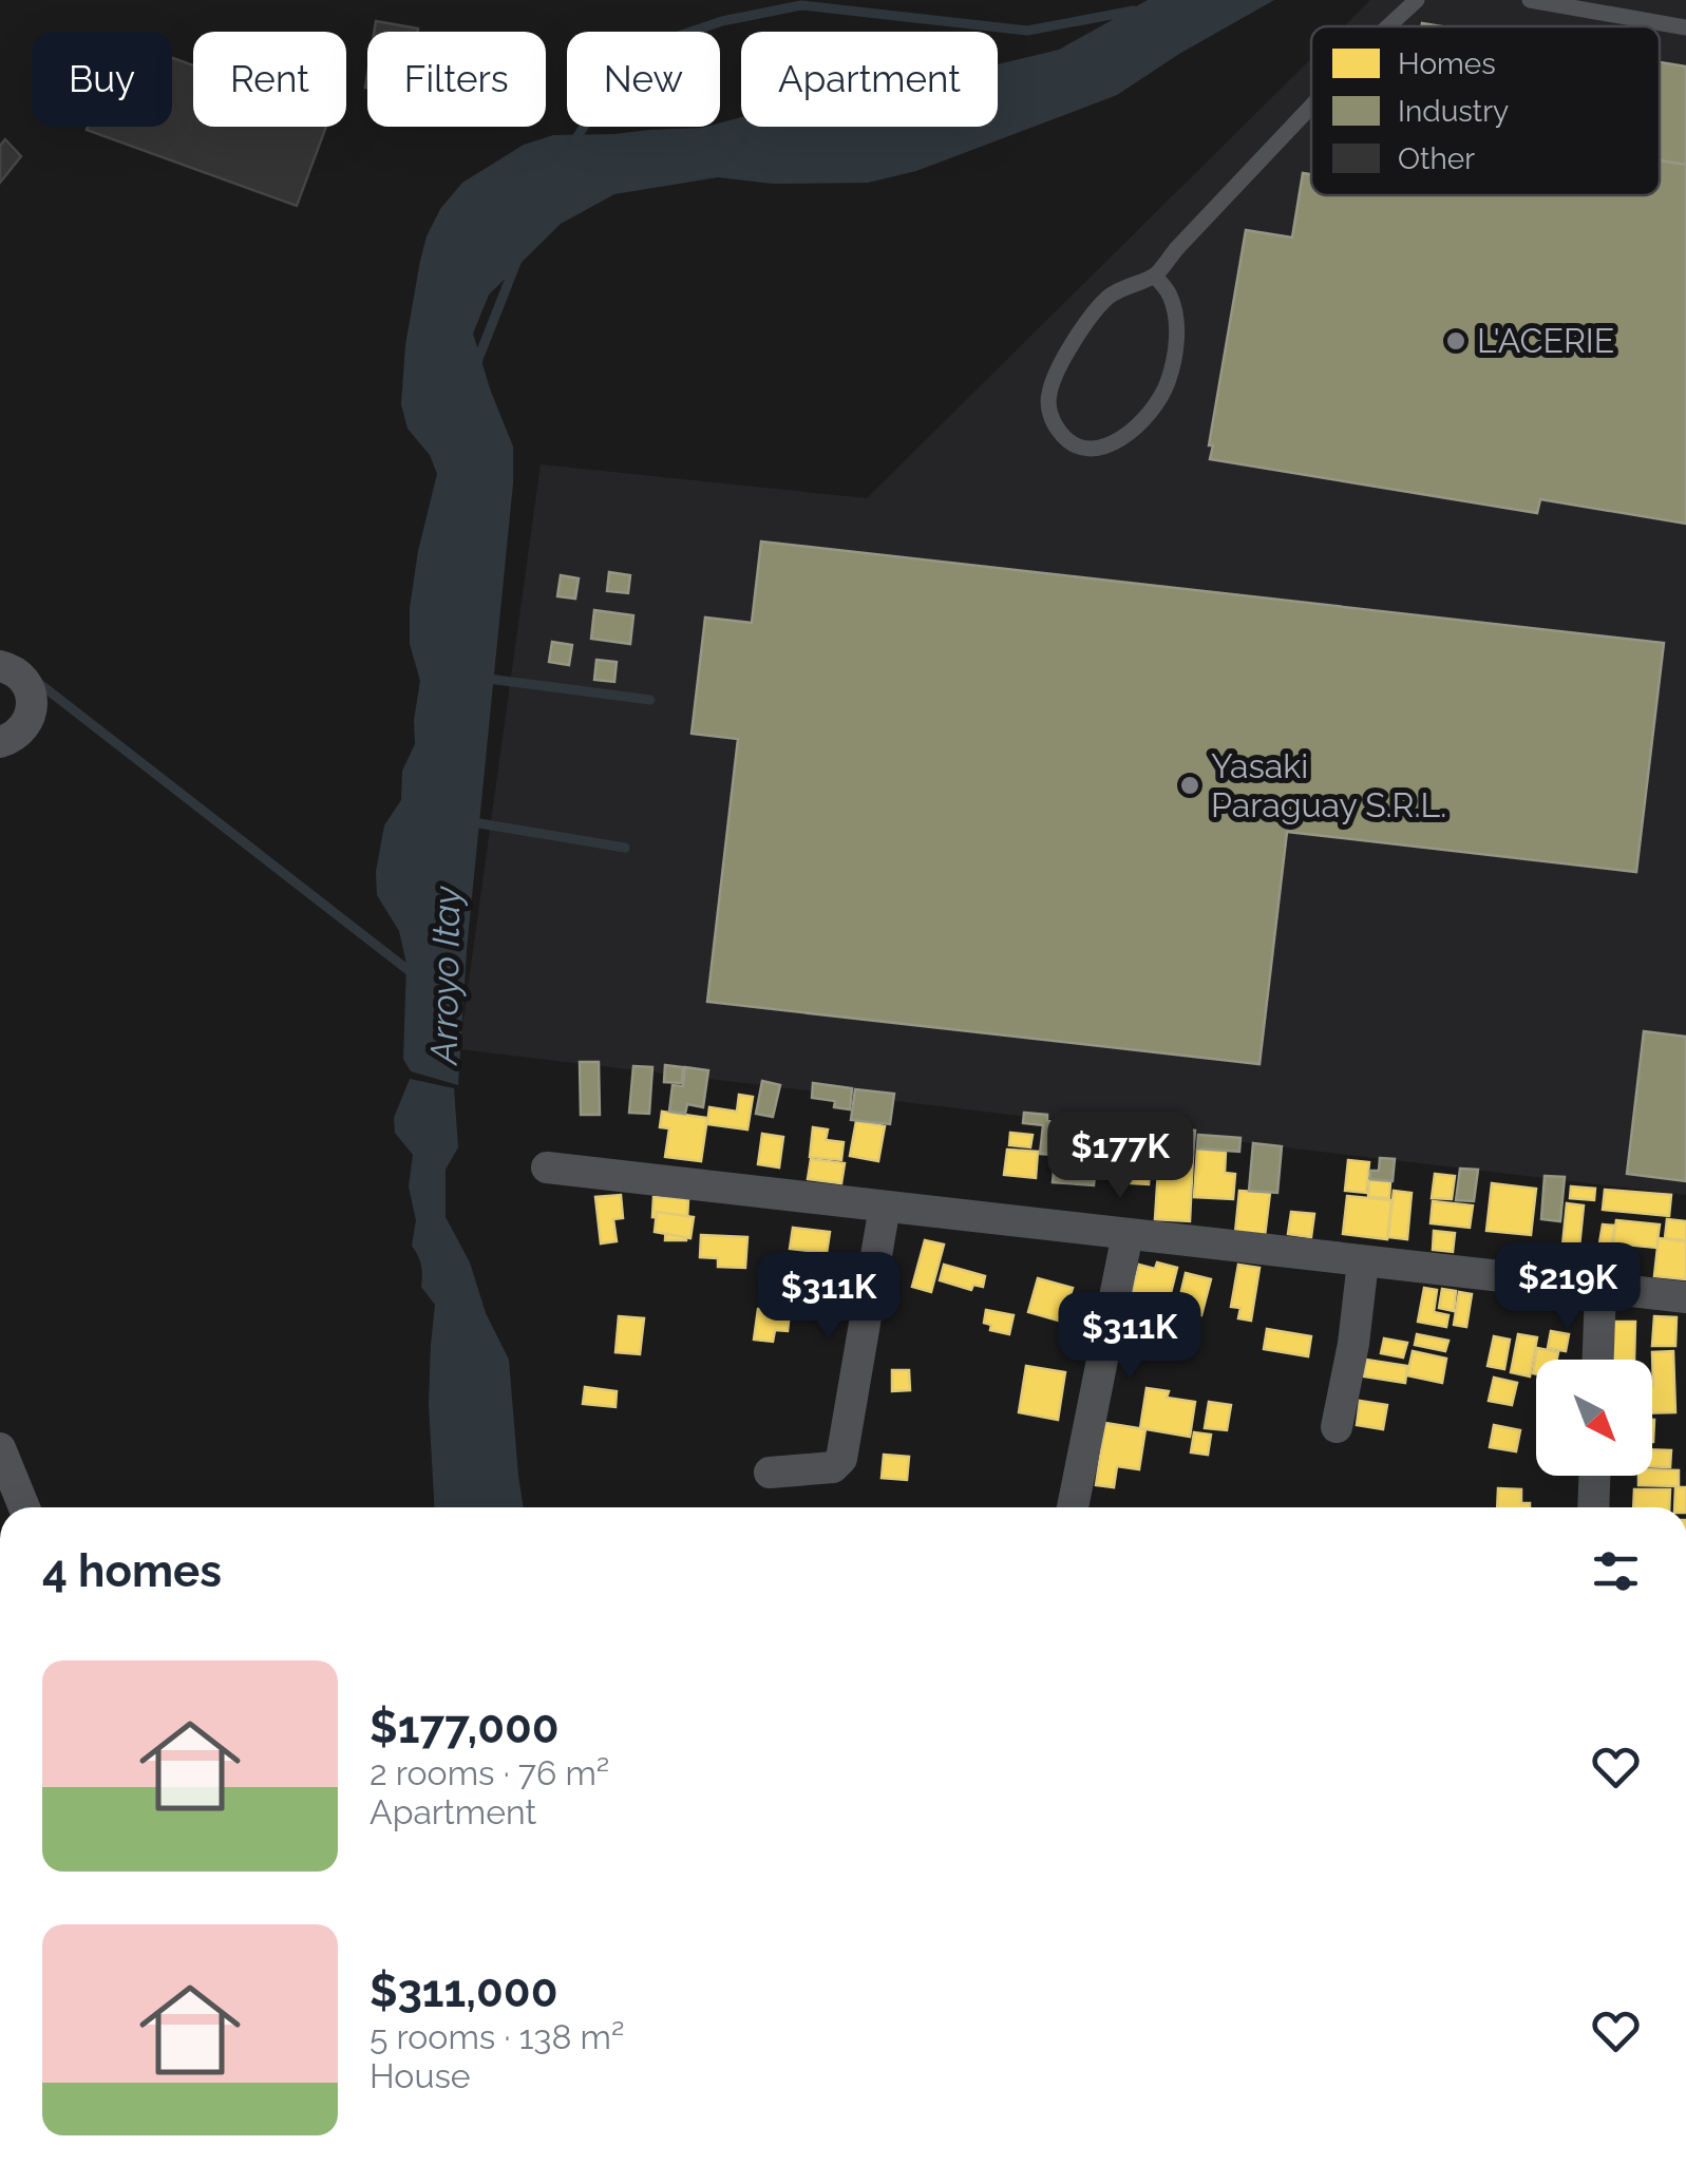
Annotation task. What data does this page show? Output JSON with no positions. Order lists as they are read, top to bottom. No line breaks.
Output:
{"water":["Arroyo Itay"],"places":["L'ACERIE","Yasaki Paraguay S.R.L."],"legend":["Homes","Industry","Other"],"north":"bottom right","page":{"chip":["Buy","Rent","Filters","New","Apartment"],"price":["$177K","$219K","$311K","$311K"],"heading":"4 homes","list":[{"name":"$177,000","note":"2 rooms · 76 m² · Apartment"},{"name":"$311,000","note":"5 rooms · 138 m² · House"}]}}
